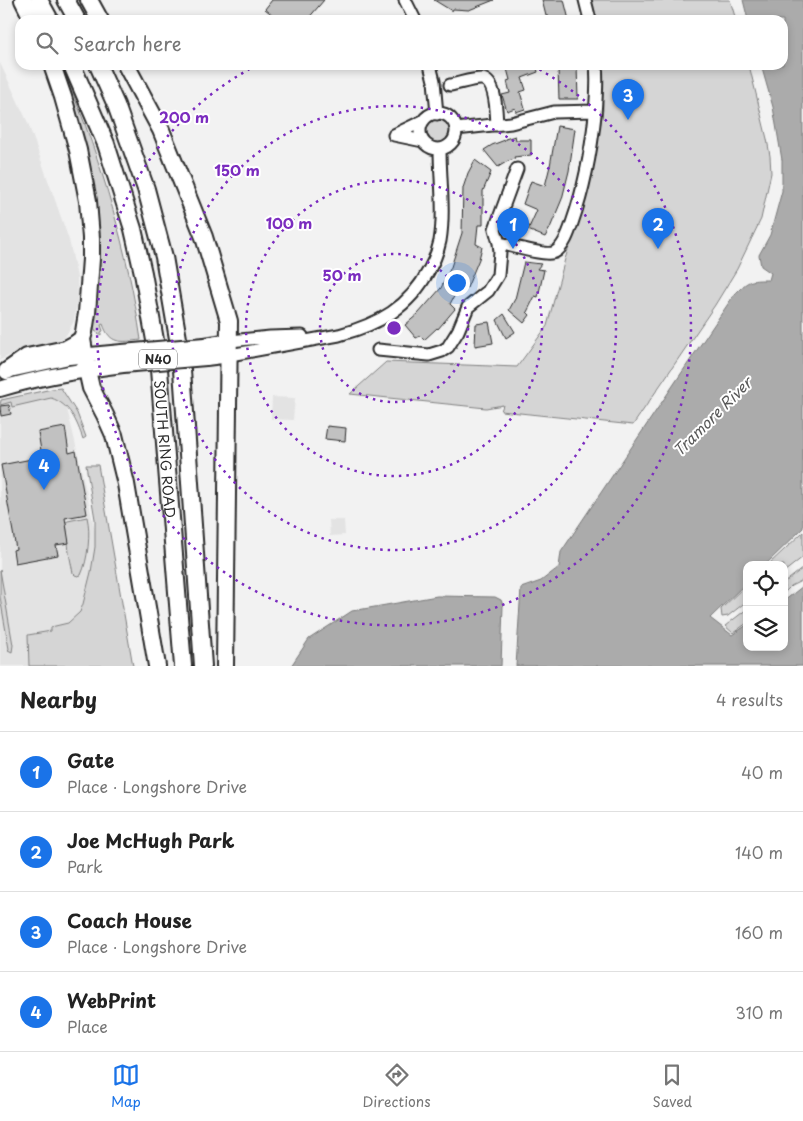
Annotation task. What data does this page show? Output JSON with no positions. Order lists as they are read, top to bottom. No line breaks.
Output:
{"streets":{"highway":["N40","SOUTH RING ROAD"]},"water":["Tramore River"],"page":{"search":"Search here","pins":["3","1","2","4"],"heading":["Nearby","4 results"],"list":[{"mark":"1","name":"Gate","note":"Place · Longshore Drive","value":"40 m"},{"mark":"2","name":"Joe McHugh Park","note":"Park","value":"140 m"},{"mark":"3","name":"Coach House","note":"Place · Longshore Drive","value":"160 m"},{"mark":"4","name":"WebPrint","note":"Place","value":"310 m"}],"nav":["Map","Directions","Saved"]},"rings":["200 m","150 m","100 m","50 m"]}
